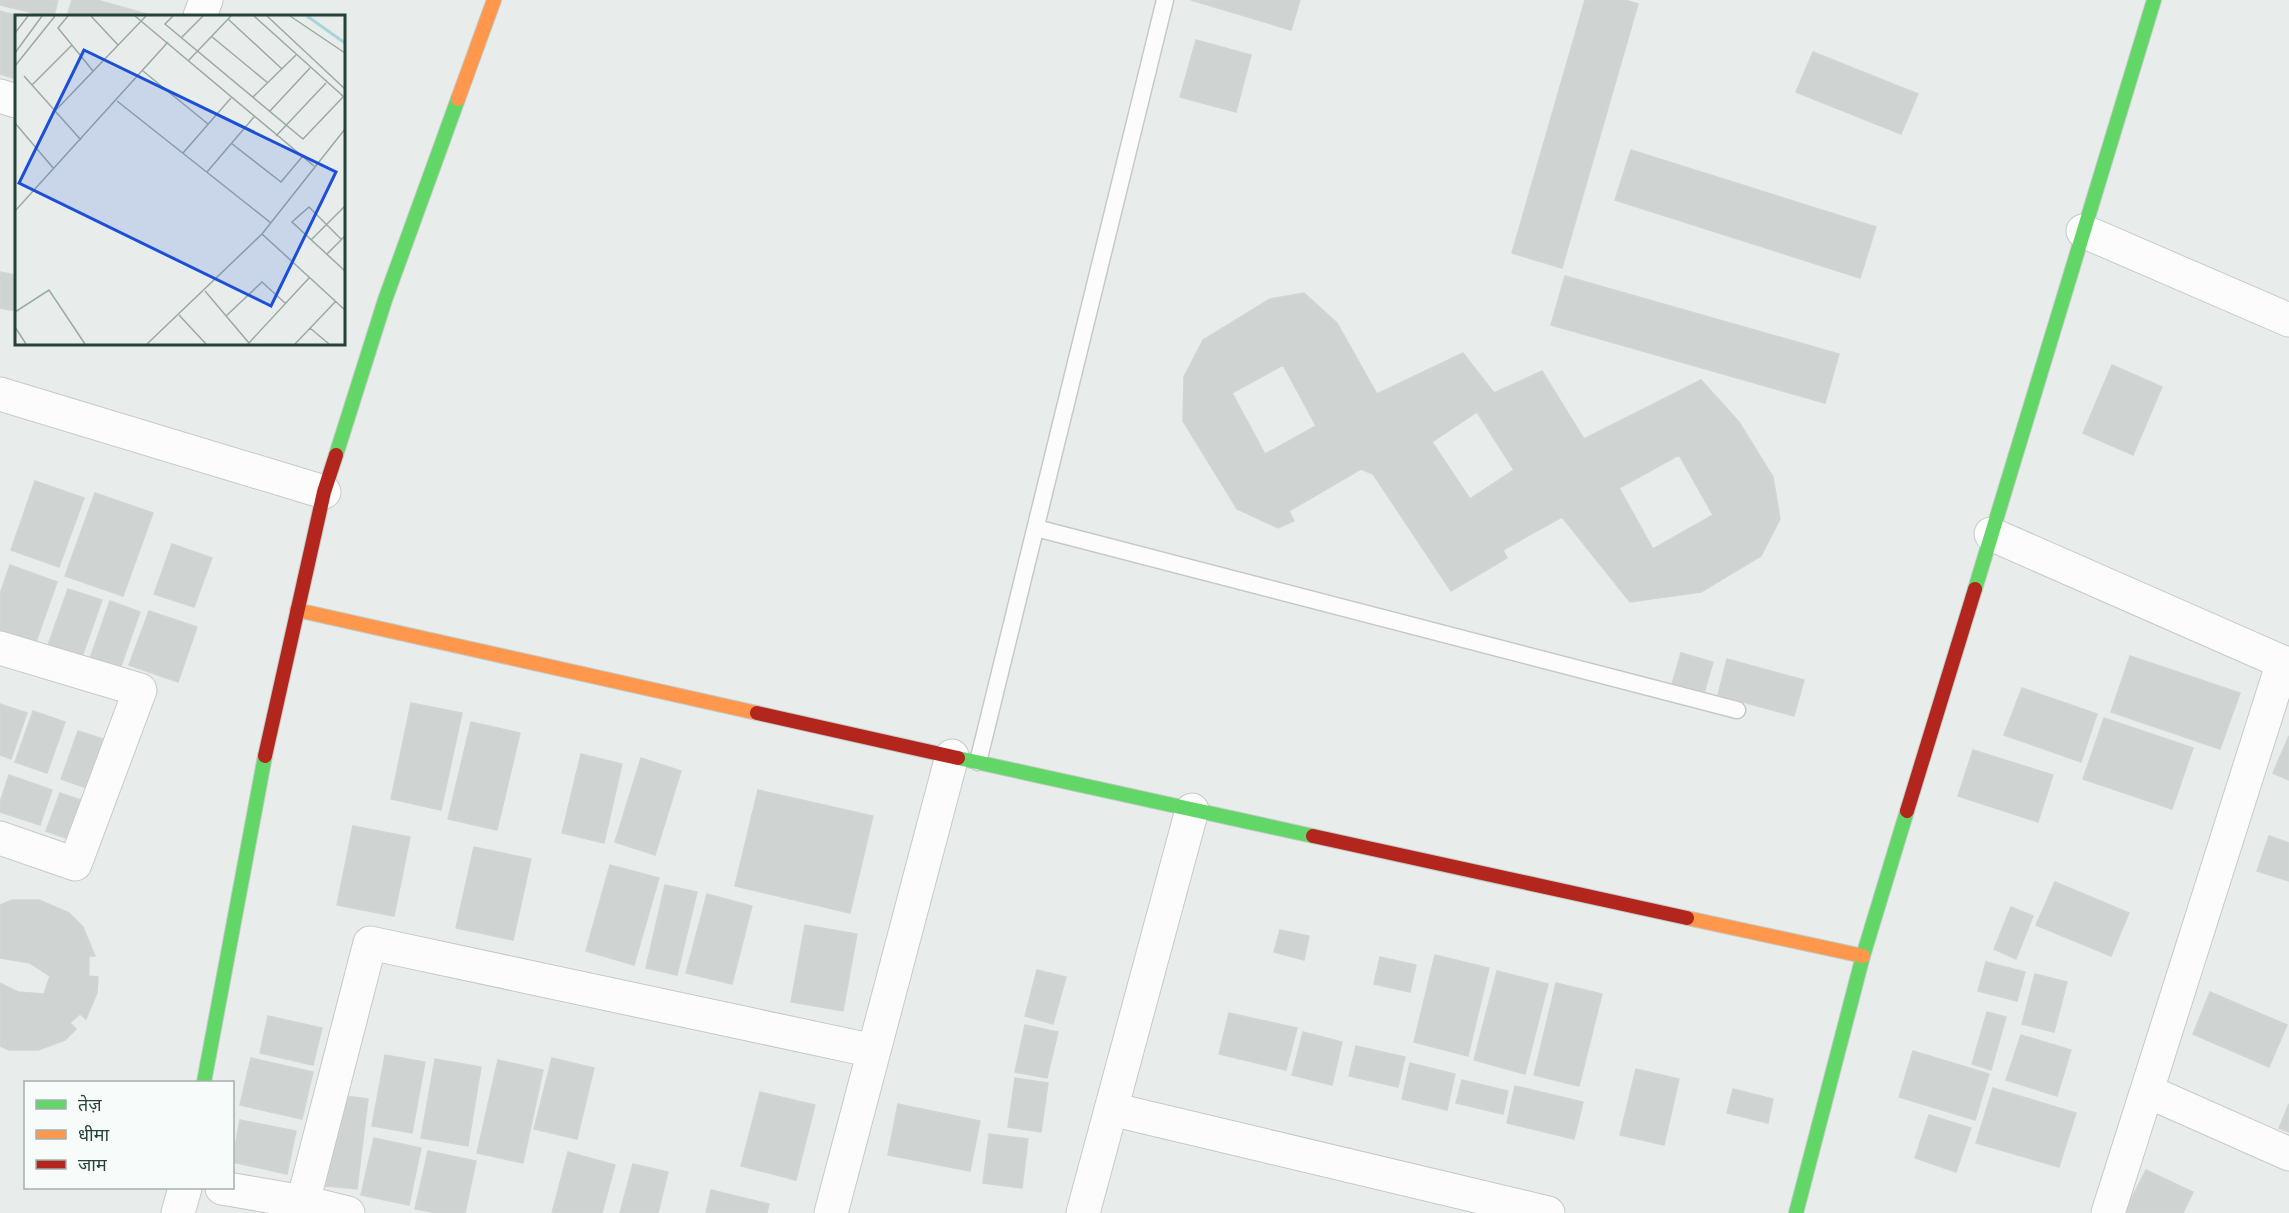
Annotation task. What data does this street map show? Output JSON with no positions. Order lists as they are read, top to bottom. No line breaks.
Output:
{"legend":["तेज़","धीमा","जाम"]}
